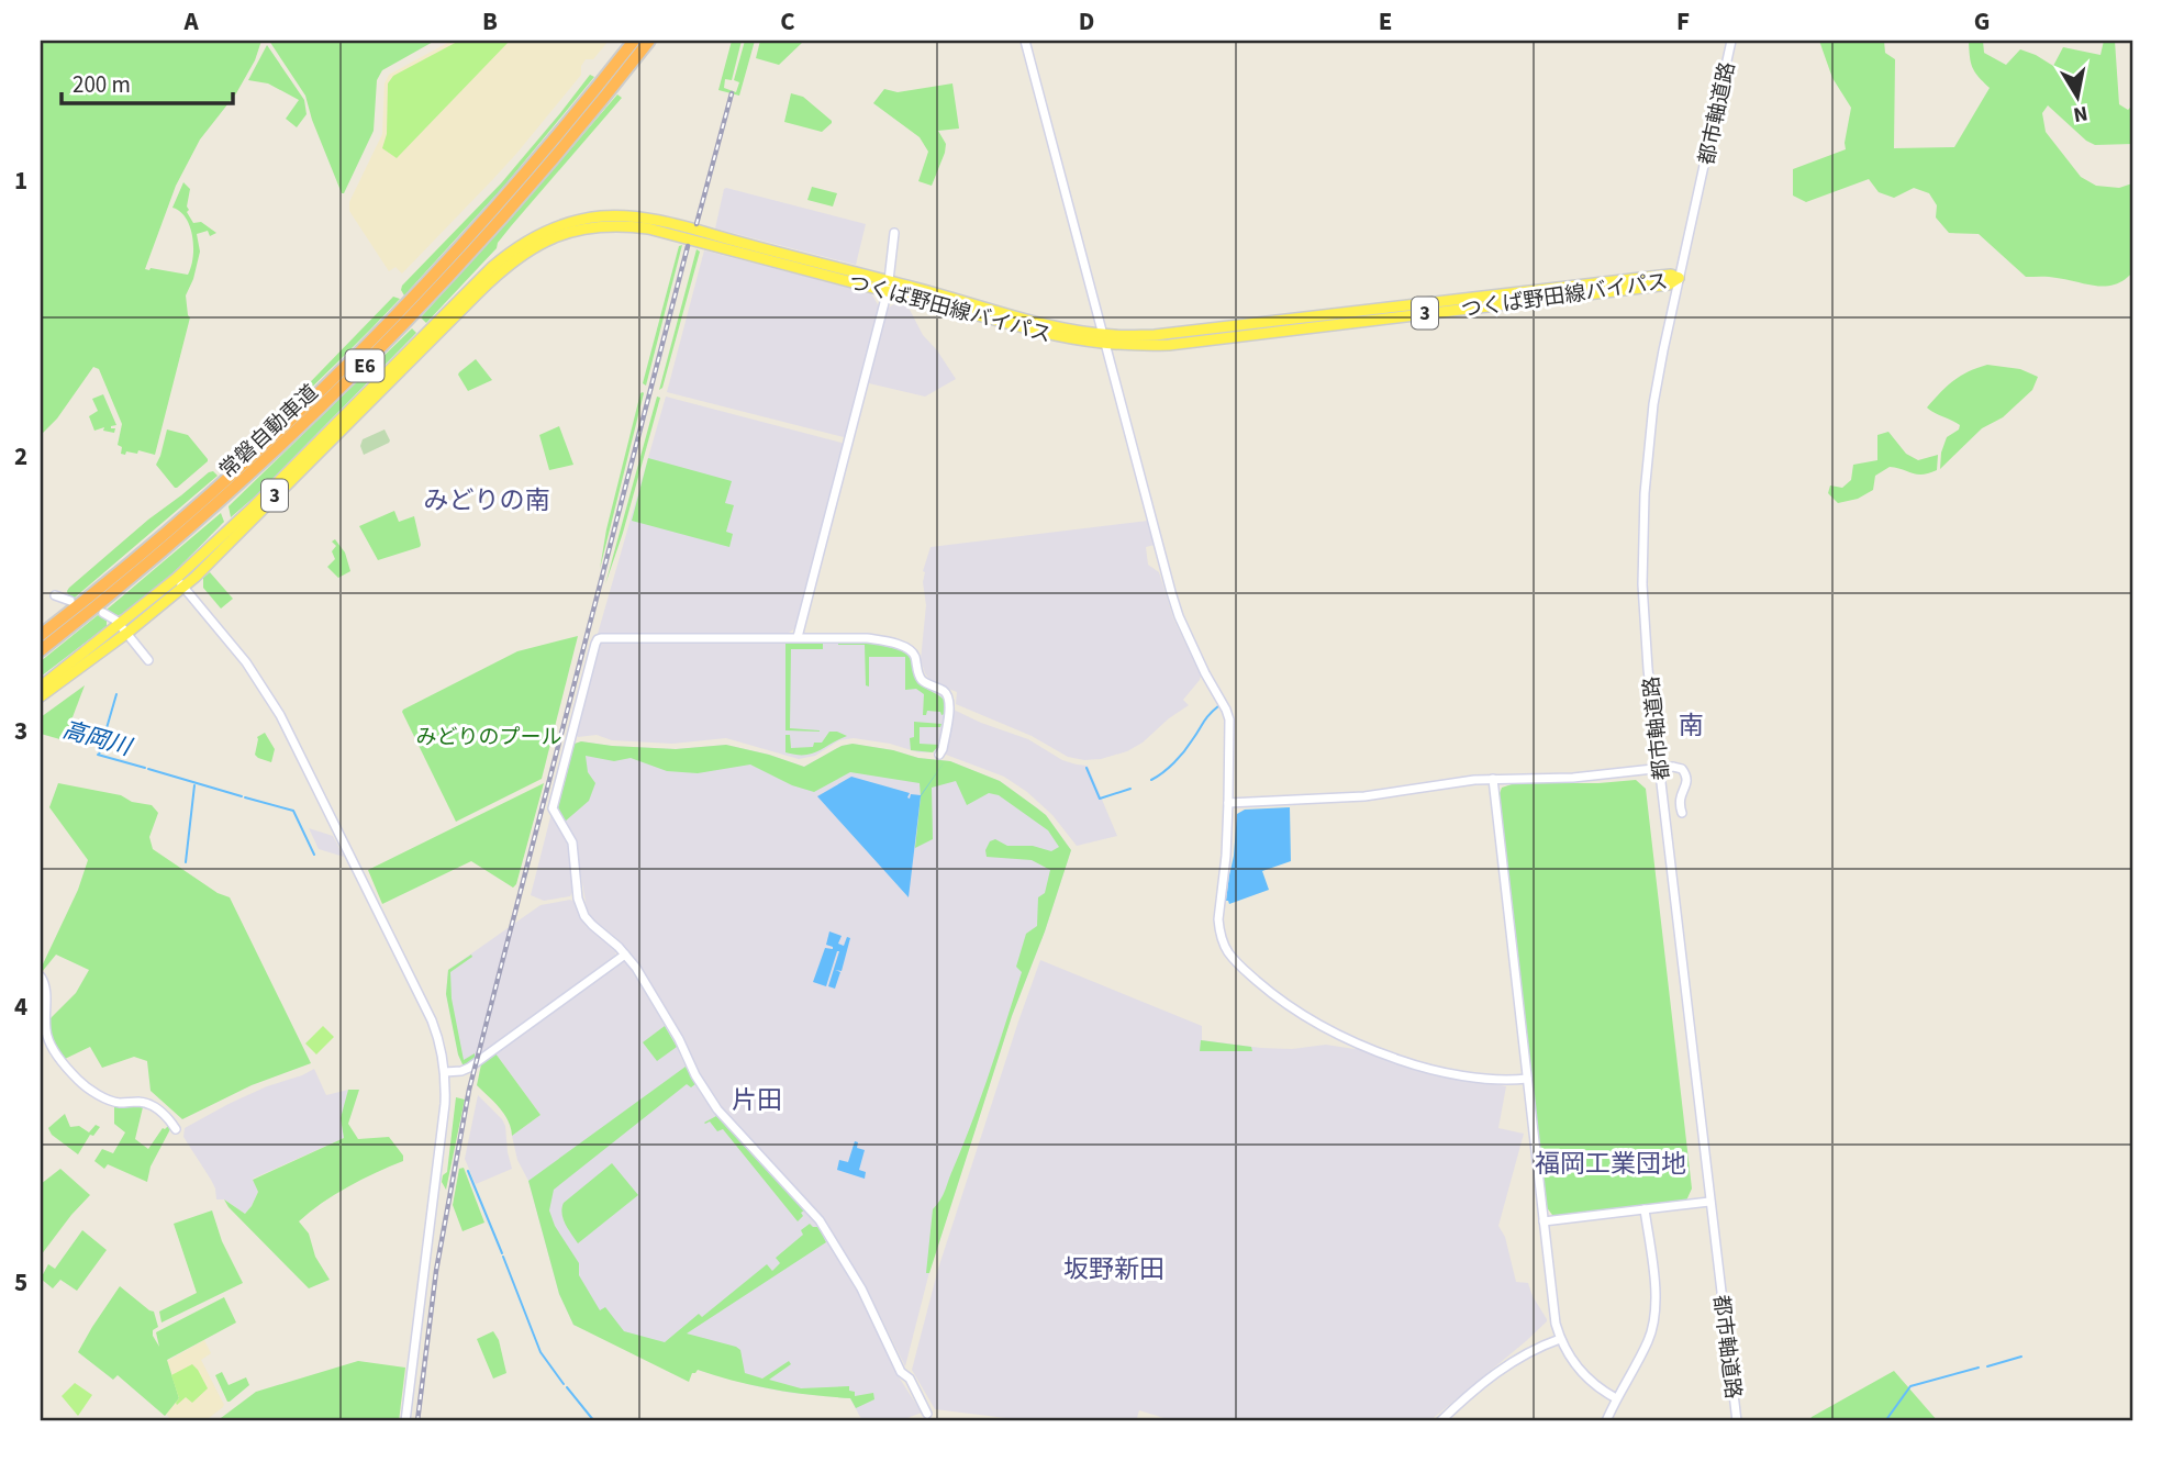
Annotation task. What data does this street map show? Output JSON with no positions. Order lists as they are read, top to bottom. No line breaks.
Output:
{"streets":{"highway":["E6","常磐自動車道"],"main road":["つくば野田線バイパス","3"],"street":["都市軸道路"]},"crossings":[["都市軸道路","つくば野田線バイパス"]],"districts":["みどりの南","南","片田","福岡工業団地","坂野新田"],"water":["高岡川"],"parks":["みどりのプール"],"scale_bar":"200 m","north":"bottom","grid":{"columns":["A","B","C","D","E","F","G"],"rows":["1","2","3","4","5"]}}
